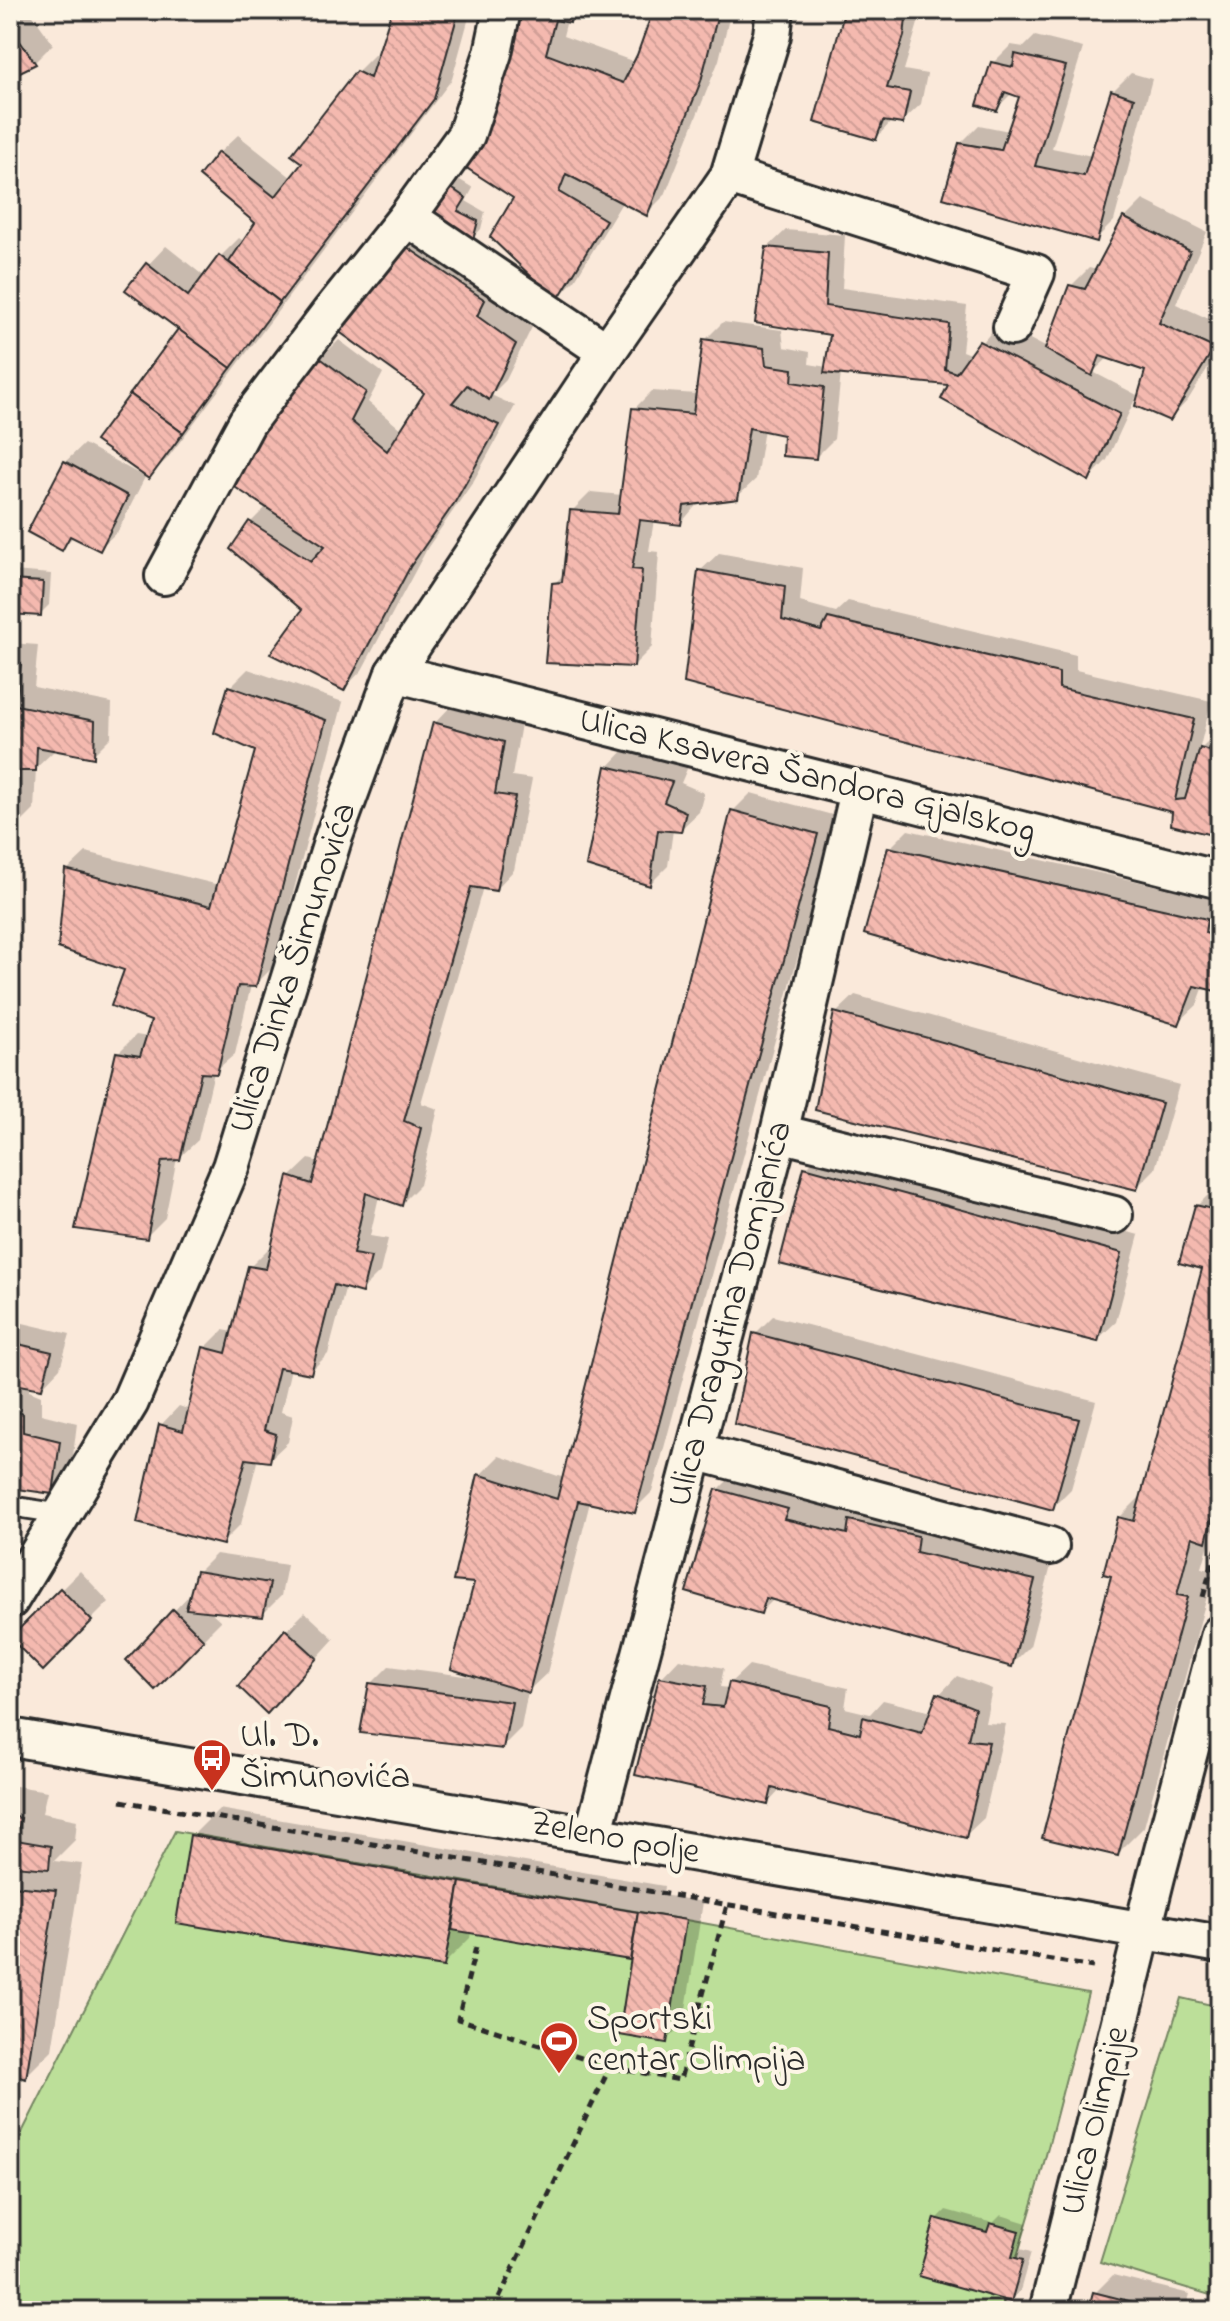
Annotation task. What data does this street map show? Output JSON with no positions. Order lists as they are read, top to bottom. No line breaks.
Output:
{"streets":{"street":["Ulica Ksavera Šandora Gjalskog","Ulica Dinka Šimunovića","Ulica Dragutina Domjanića","Zeleno polje","Ulica Olimpije"]},"crossings":[["Ulica Ksavera Šandora Gjalskog","Ulica Dinka Šimunovića"],["Ulica Ksavera Šandora Gjalskog","Ulica Dragutina Domjanića"],["Ulica Dragutina Domjanića","Zeleno polje"],["Zeleno polje","Ulica Olimpije"]],"places":{"bus stop":["Ul. D. Šimunovića"],"sports":["Sportski centar Olimpija"]}}
